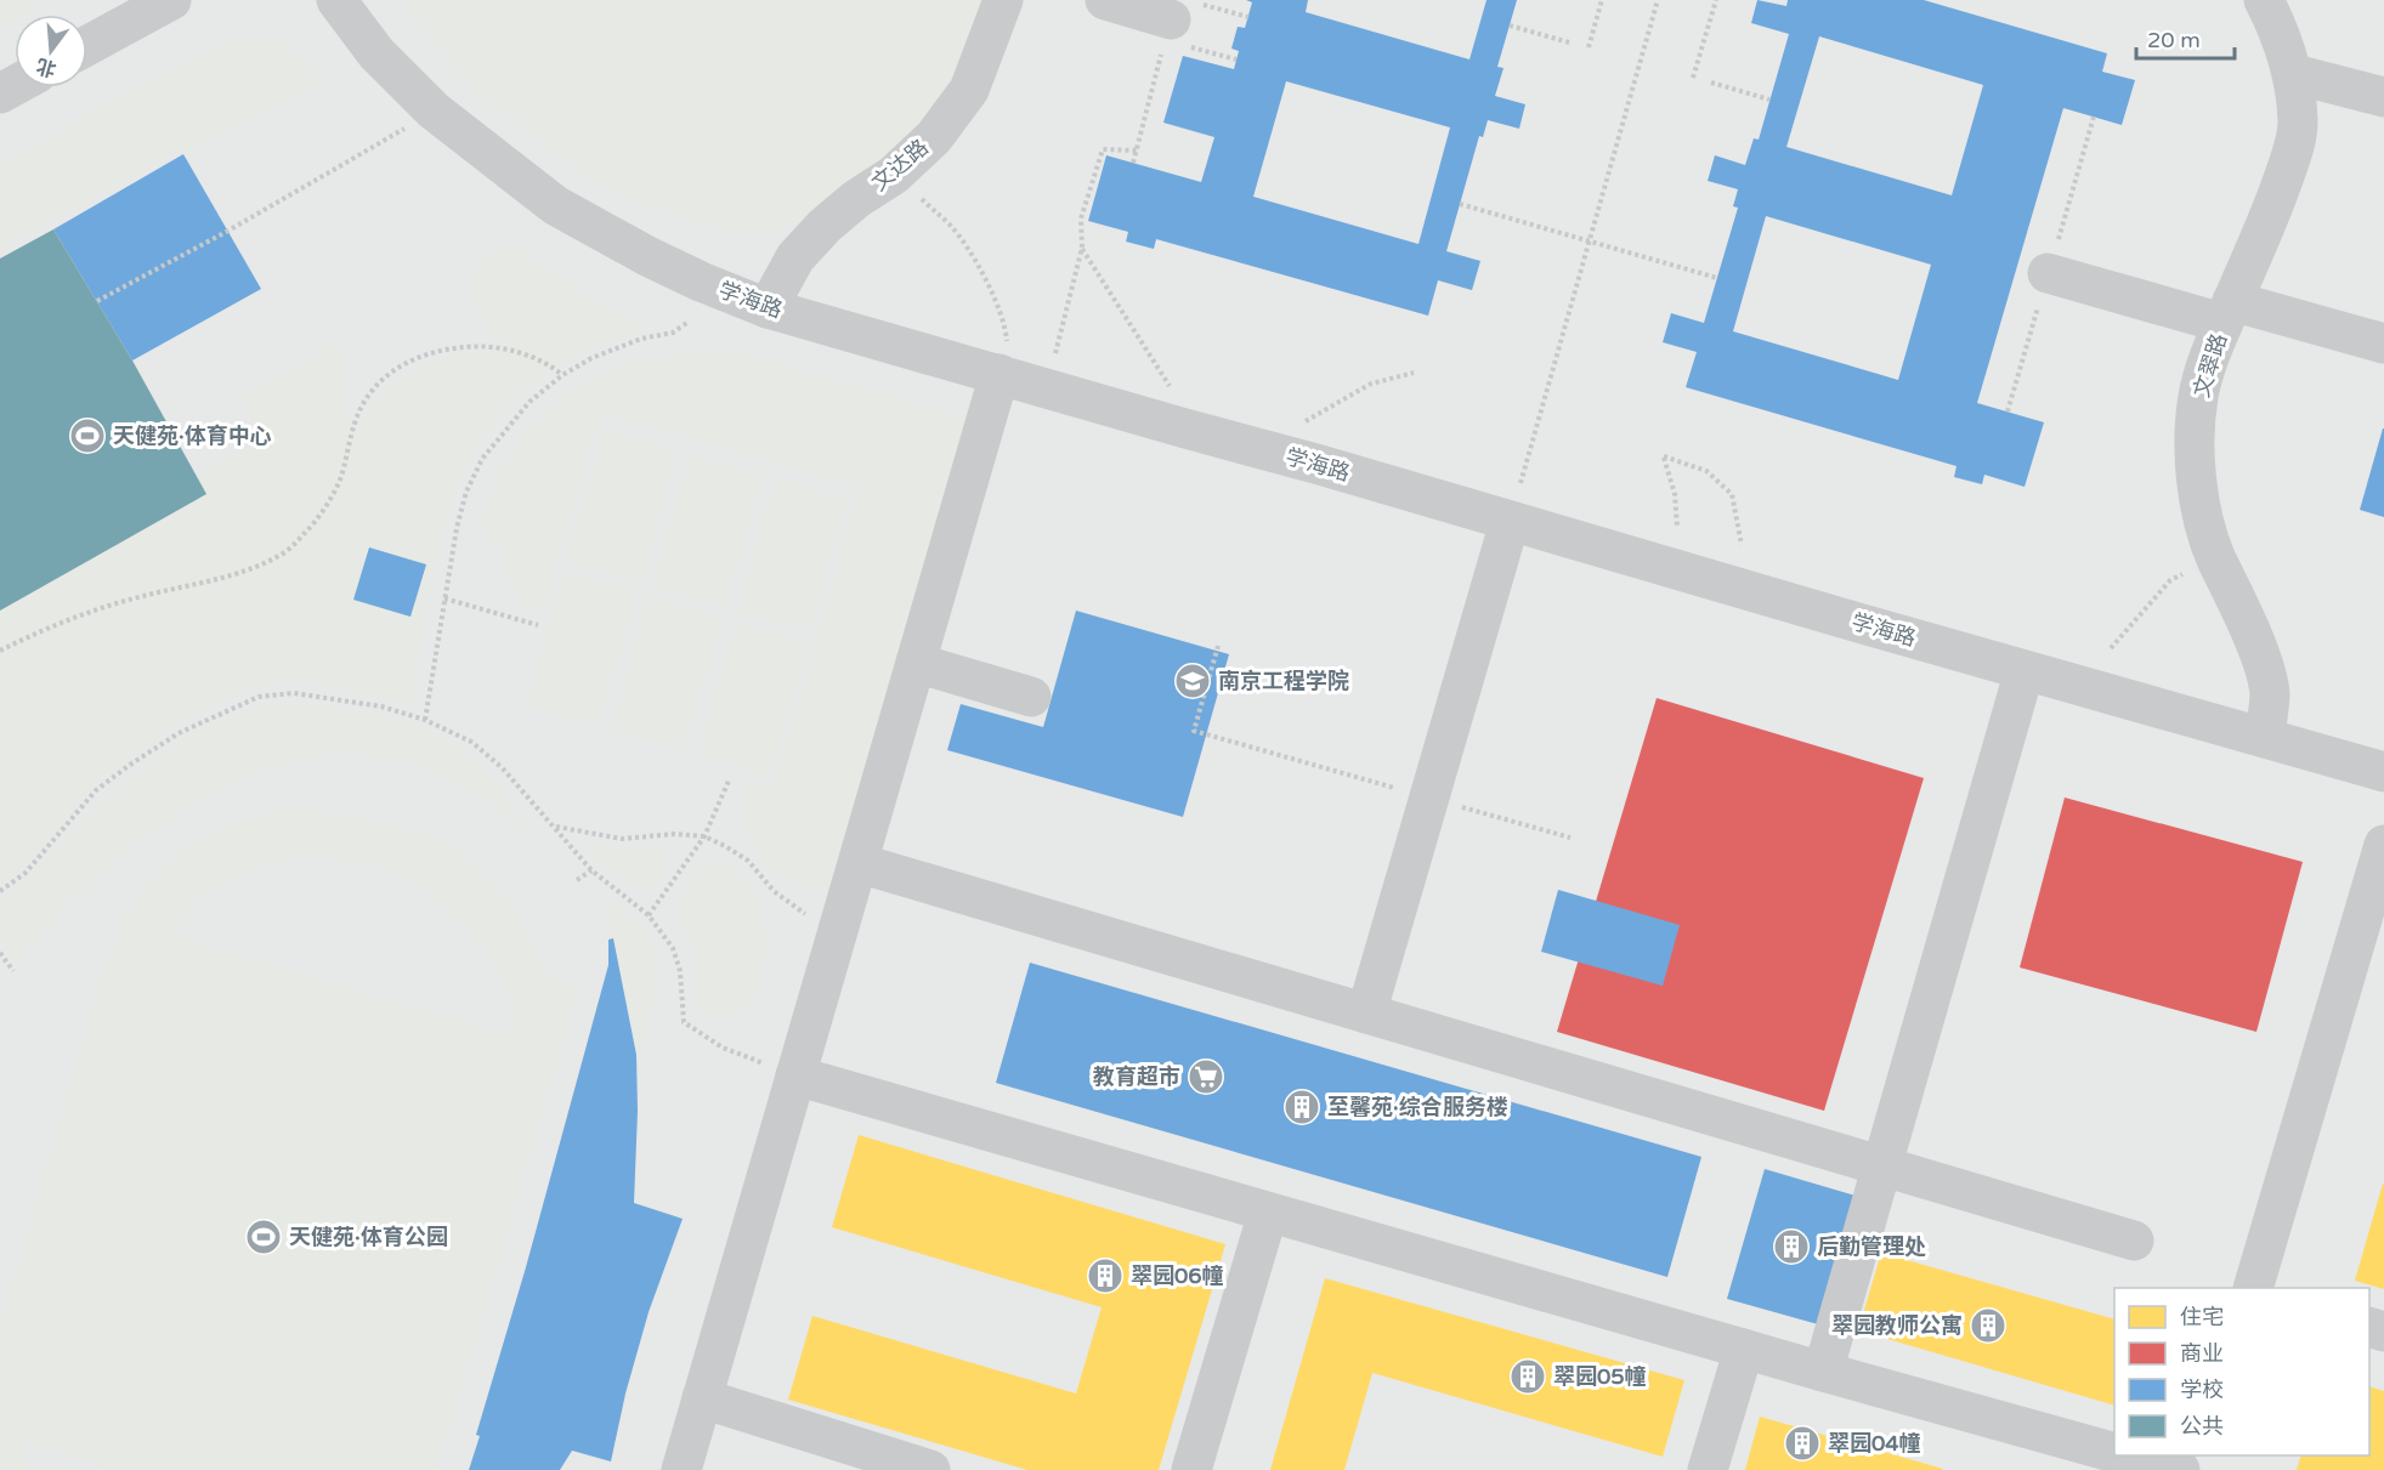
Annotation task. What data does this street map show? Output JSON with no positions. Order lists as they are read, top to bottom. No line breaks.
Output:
{"streets":{"street":["文达路","学海路","文翠路"]},"crossings":[["文达路","学海路"],["学海路","文翠路"]],"places":{"sports":["天健苑·体育中心","天健苑·体育公园"],"school or university":["南京工程学院"],"supermarket":["教育超市"],"building":["至馨苑·综合服务楼","后勤管理处","翠园06幢","翠园教师公寓","翠园05幢","翠园04幢"]},"legend":["住宅","商业","学校","公共"],"scale_bar":"20 m","north":"bottom"}
